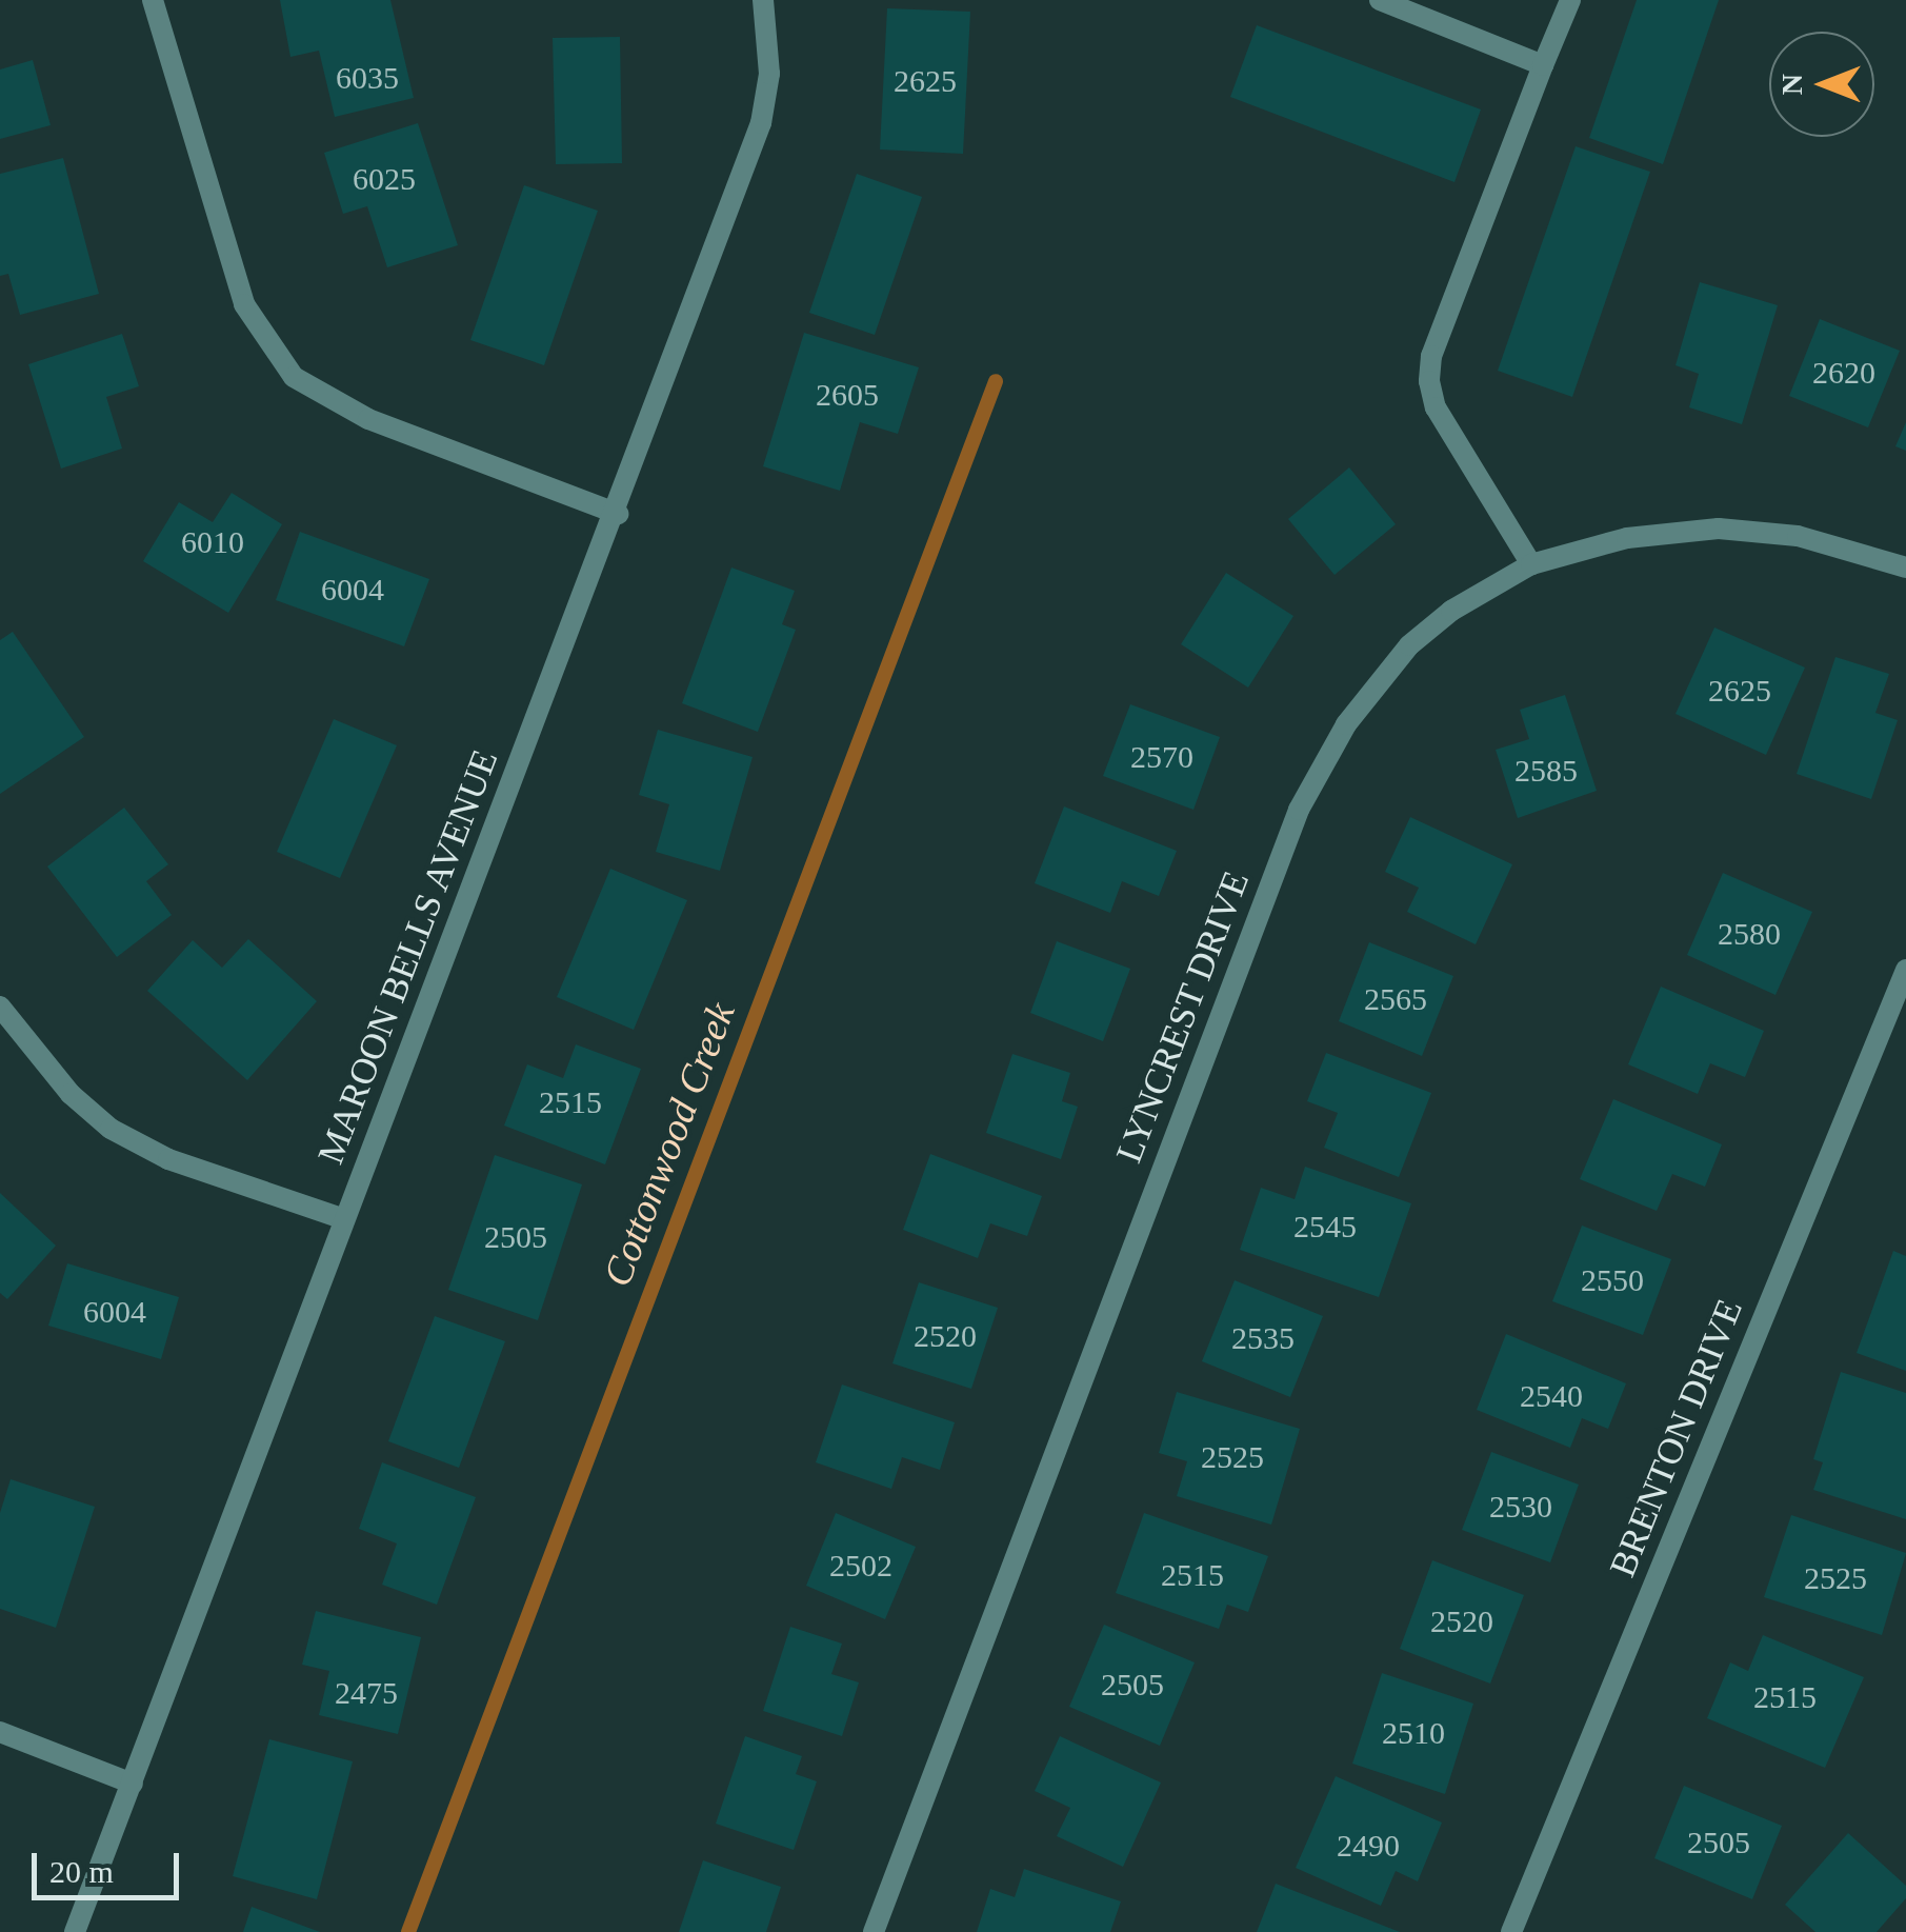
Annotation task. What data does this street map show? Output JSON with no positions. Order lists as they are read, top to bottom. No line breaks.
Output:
{"streets":{"street":["MAROON BELLS AVENUE","LYNCREST DRIVE","BRENTON DRIVE"]},"water":["Cottonwood Creek"],"house_numbers":["6035","2625","6025","2620","2605","6010","6004","2625","2570","2585","2580","2565","2515","2545","2505","2550","6004","2520","2535","2540","2525","2530","2502","2515","2525","2520","2505","2475","2515","2510","2505","2490"],"scale_bar":"20 m","north":"left"}
